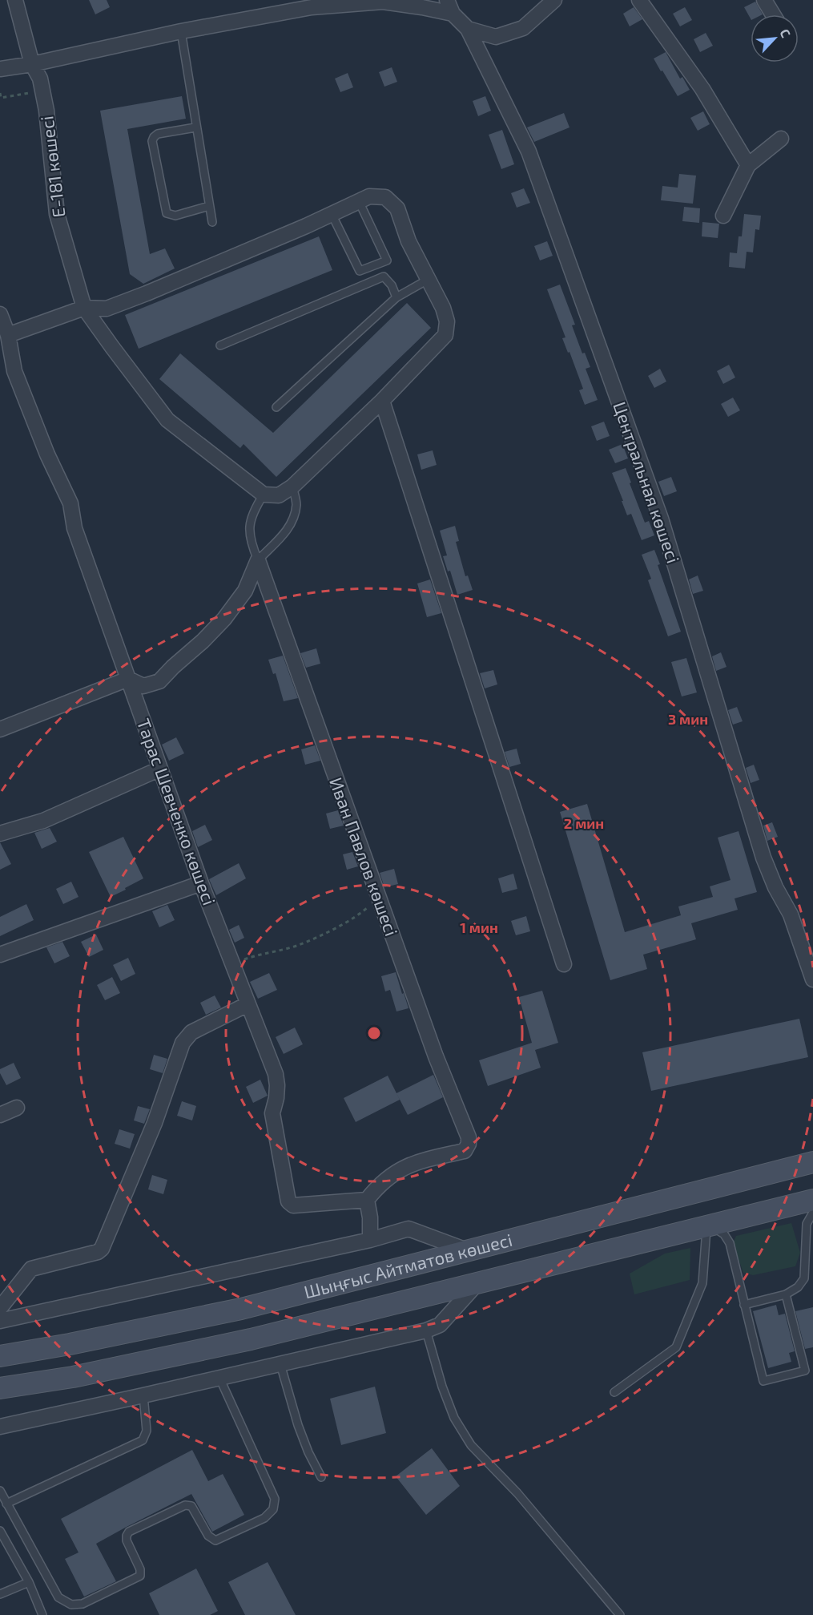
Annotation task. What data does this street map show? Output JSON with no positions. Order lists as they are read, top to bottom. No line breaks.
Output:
{"streets":{"main road":["Шыңғыс Айтматов көшесі"],"street":["Е-181 көшесі","Центральная көшесі","Тарас Шевченко көшесі","Иван Павлов көшесі"]},"crossings":[["Тарас Шевченко көшесі","Иван Павлов көшесі"]],"north":"top right","rings":["3 мин","2 мин","1 мин"]}
